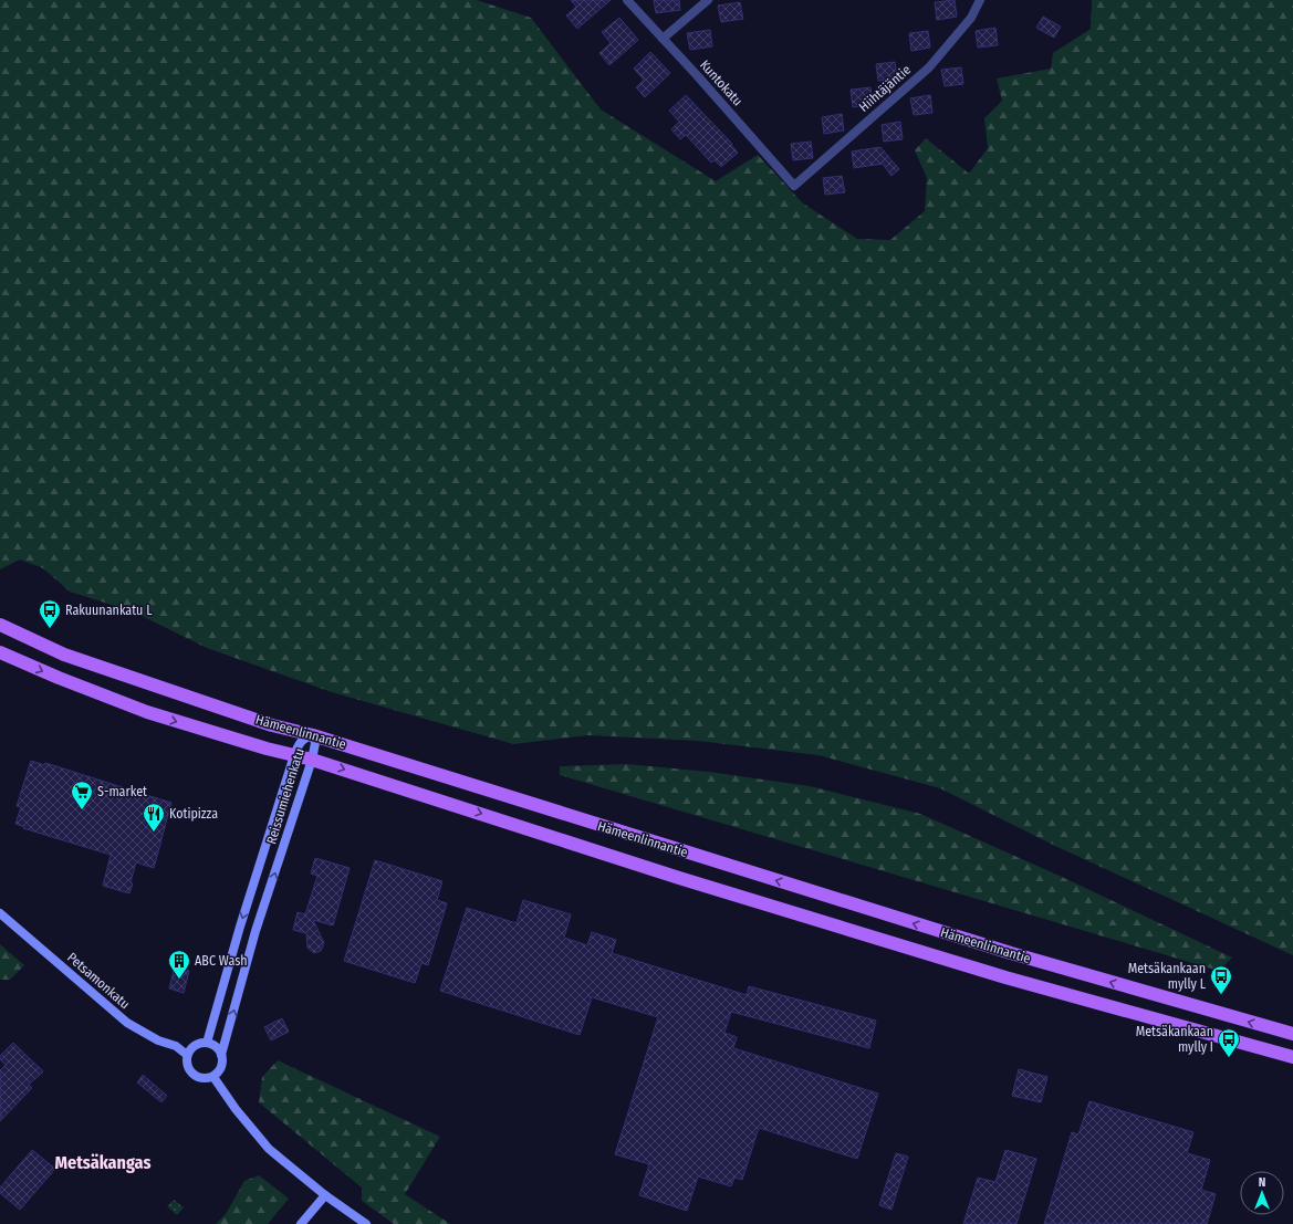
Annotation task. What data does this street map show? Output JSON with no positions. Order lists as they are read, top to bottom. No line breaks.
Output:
{"streets":{"main road":["Hämeenlinnantie"],"street":["Kuntokatu","Hiihtäjäntie","Reissumiehenkatu","Petsamonkatu"]},"crossings":[["Kuntokatu","Hiihtäjäntie"],["Hämeenlinnantie","Reissumiehenkatu"],["Reissumiehenkatu","Petsamonkatu"]],"districts":["Metsäkangas"],"places":{"bus stop":["Rakuunankatu L","Metsäkankaan mylly L","Metsäkankaan mylly I"],"supermarket":["S-market"],"restaurant":["Kotipizza"],"building":["ABC Wash"]},"north":"top"}
